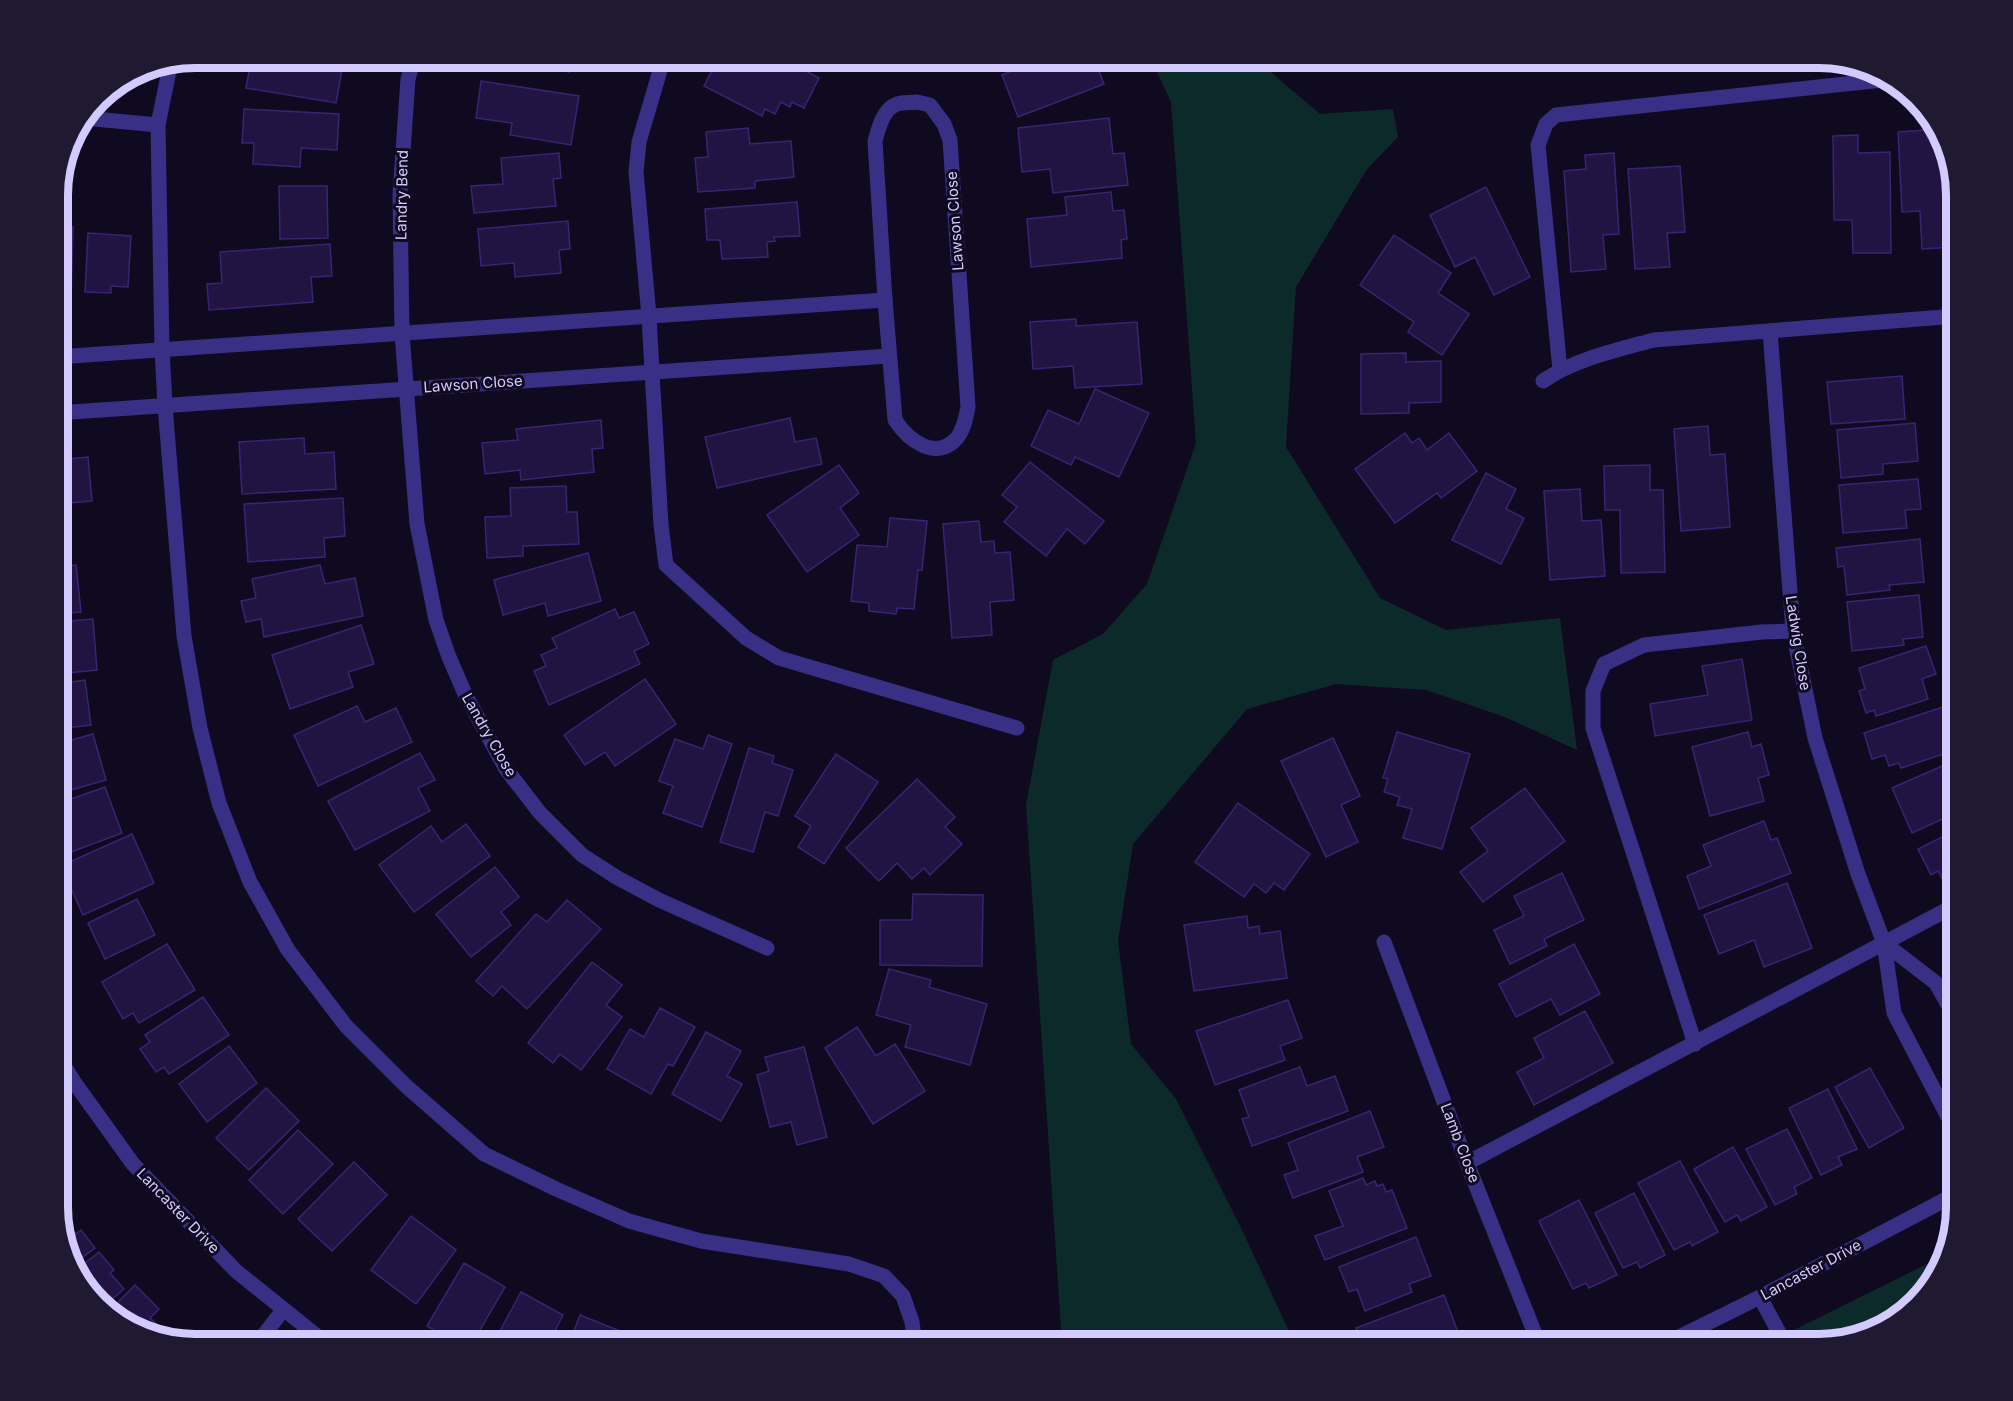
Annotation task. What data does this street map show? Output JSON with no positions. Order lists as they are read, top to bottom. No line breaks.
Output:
{"streets":{"street":["Landry Bend","Lawson Close","Ladwig Close","Landry Close","Lamb Close","Lancaster Drive"]},"crossings":[["Landry Bend","Lawson Close"],["Landry Bend","Landry Close"],["Lawson Close","Landry Close"]]}
